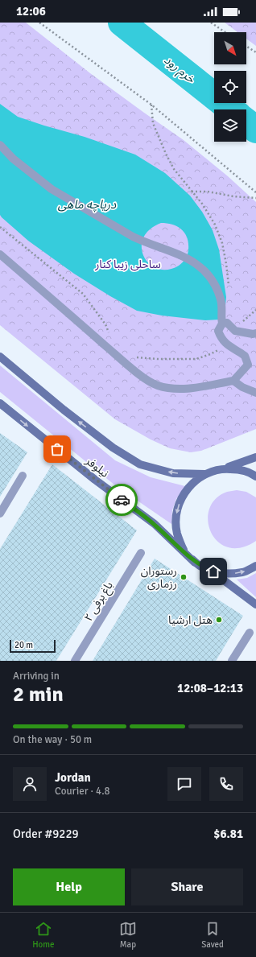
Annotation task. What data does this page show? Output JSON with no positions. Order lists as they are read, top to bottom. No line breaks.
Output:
{"streets":{"main road":["نیلوفر"],"street":["باغ برفی ۲"]},"water":["خرم رود","دریاچه ماهی"],"parks":["ساحلی زیبا کنار"],"places":["رستوران رزماری","هتل ارشیا"],"scale_bar":"20 m","north":"bottom right","page":{"status":"12:06","scale":"20 m","heading":["2 min","Arriving in","12:08–12:13"],"panel":["Jordan","Courier · 4.8","Order #9229","$6.81"],"bar":"On the way · 50 m","buttons":["Help","Share"],"tabs":["Home","Map","Saved"]}}
